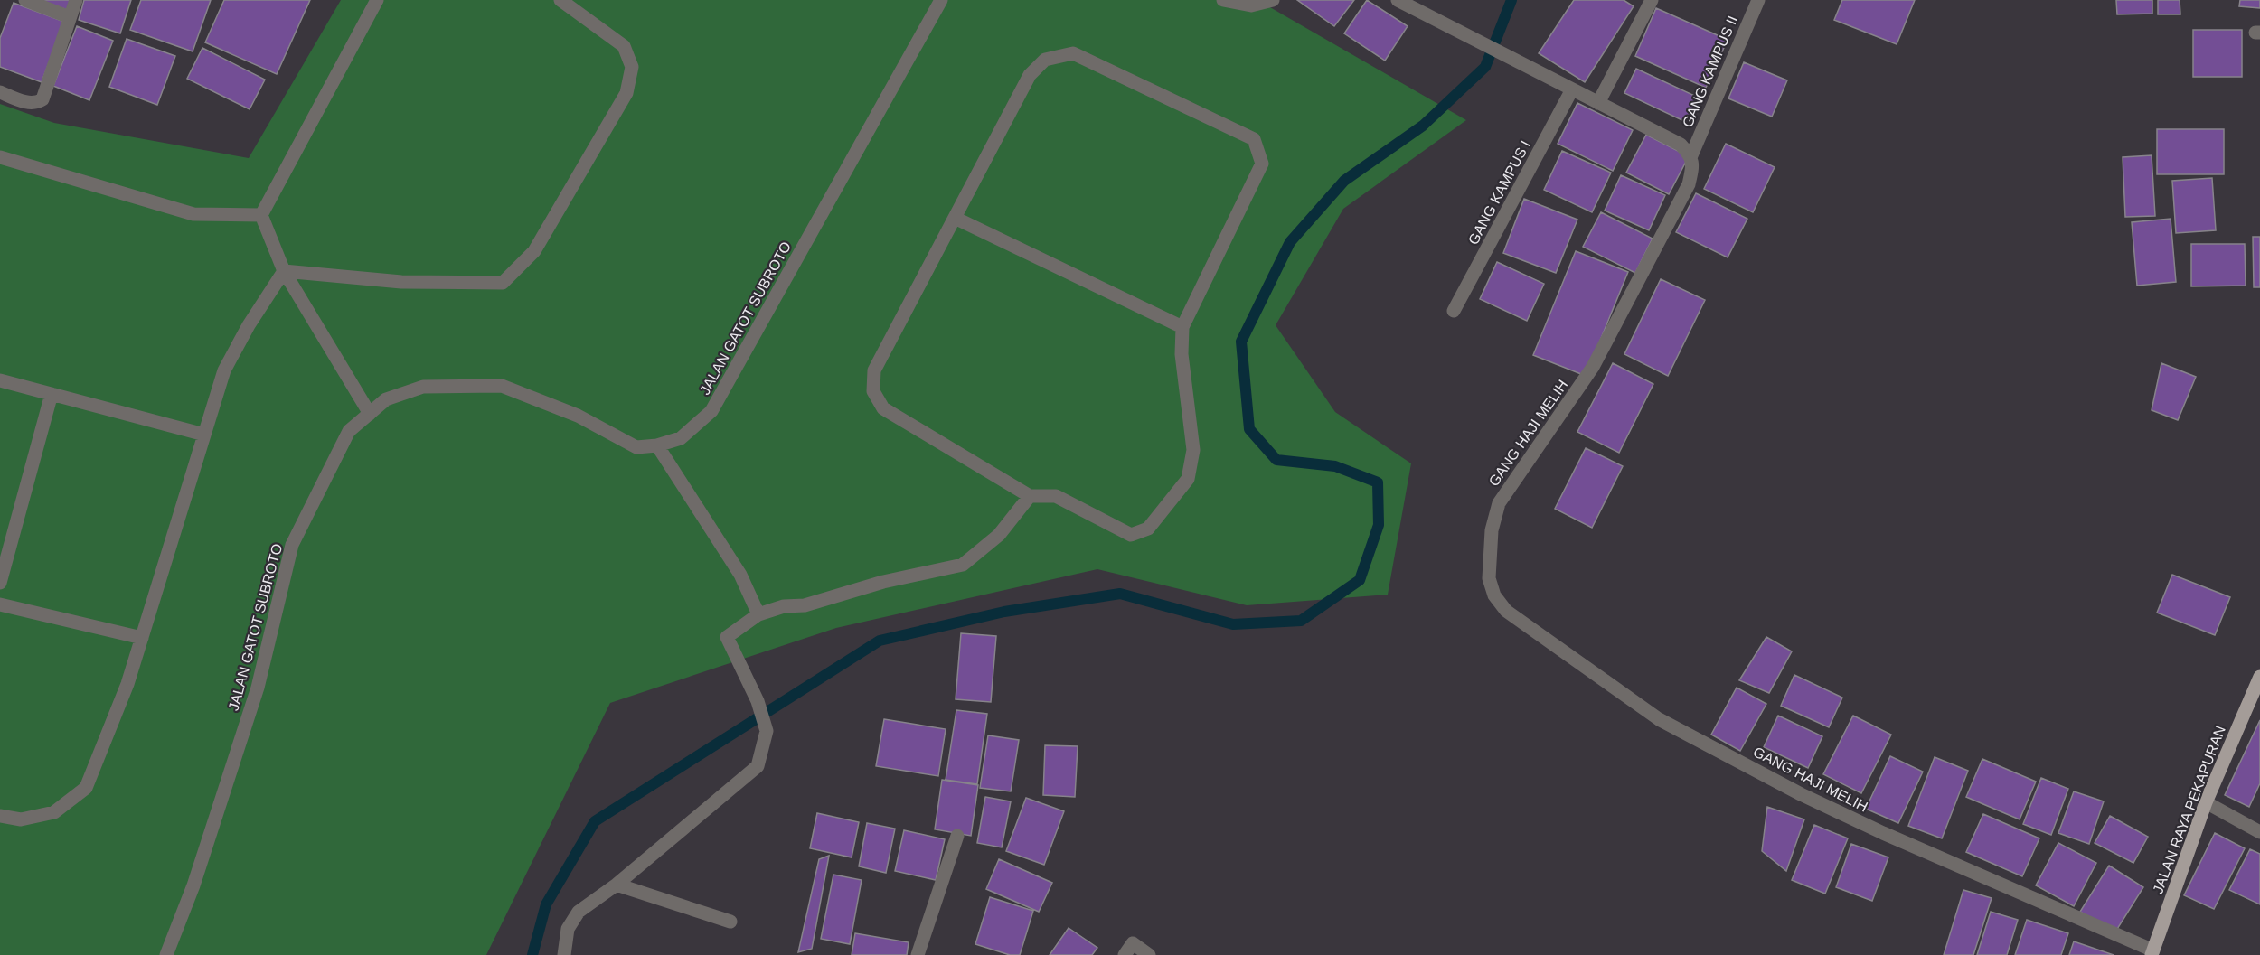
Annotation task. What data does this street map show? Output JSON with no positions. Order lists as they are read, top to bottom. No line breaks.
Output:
{"streets":{"main road":["JALAN RAYA PEKAPURAN"],"street":["GANG KAMPUS II","GANG KAMPUS I","JALAN GATOT SUBROTO","GANG HAJI MELIH"]},"crossings":[["GANG KAMPUS II","GANG HAJI MELIH"],["GANG HAJI MELIH","JALAN RAYA PEKAPURAN"]]}
